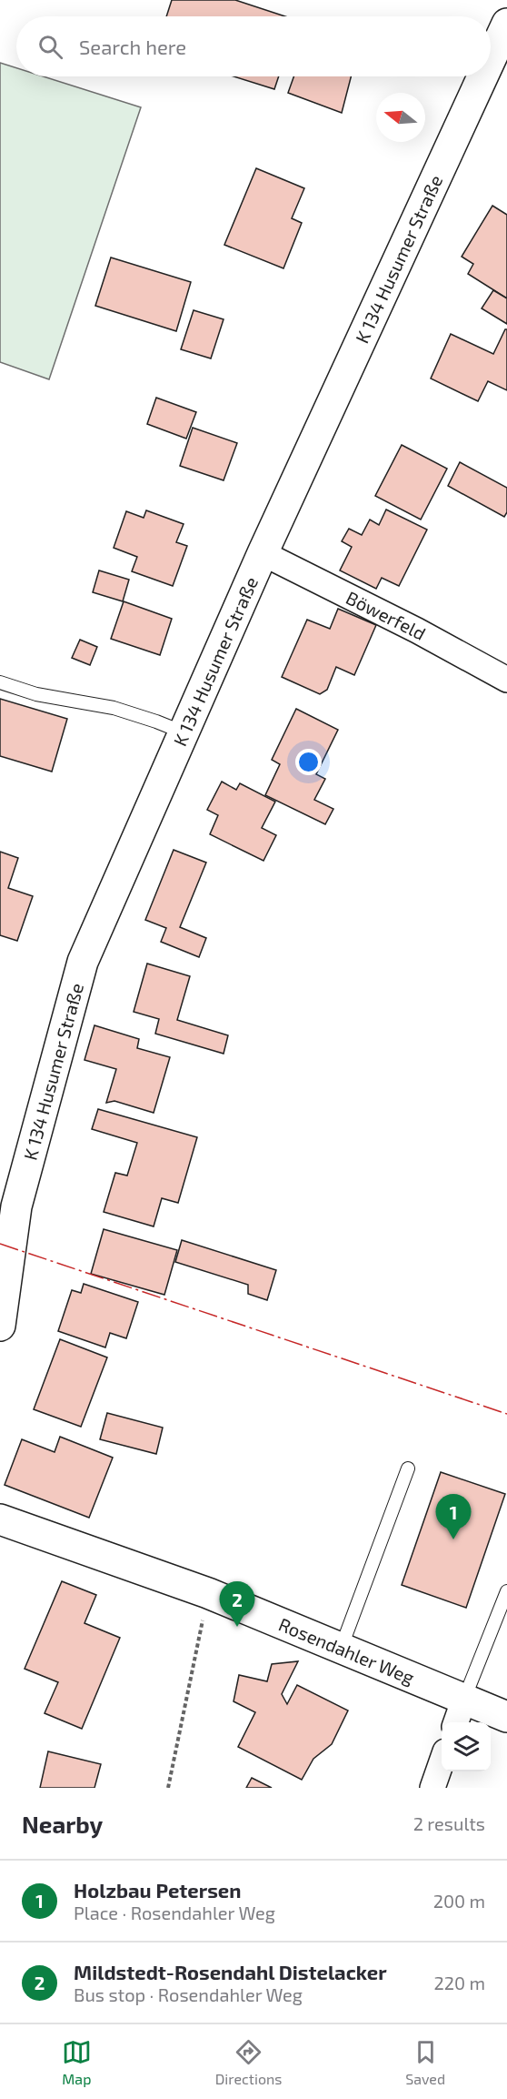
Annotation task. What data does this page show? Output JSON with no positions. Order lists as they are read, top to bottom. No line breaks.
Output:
{"streets":{"street":["K 134 Husumer Straße","Böwerfeld","Rosendahler Weg"]},"crossings":[["K 134 Husumer Straße","Böwerfeld"]],"north":"left","page":{"search":"Search here","pins":["1","2"],"heading":["Nearby","2 results"],"list":[{"mark":"1","name":"Holzbau Petersen","note":"Place · Rosendahler Weg","value":"200 m"},{"mark":"2","name":"Mildstedt-Rosendahl Distelacker","note":"Bus stop · Rosendahler Weg","value":"220 m"}],"nav":["Map","Directions","Saved"]}}
